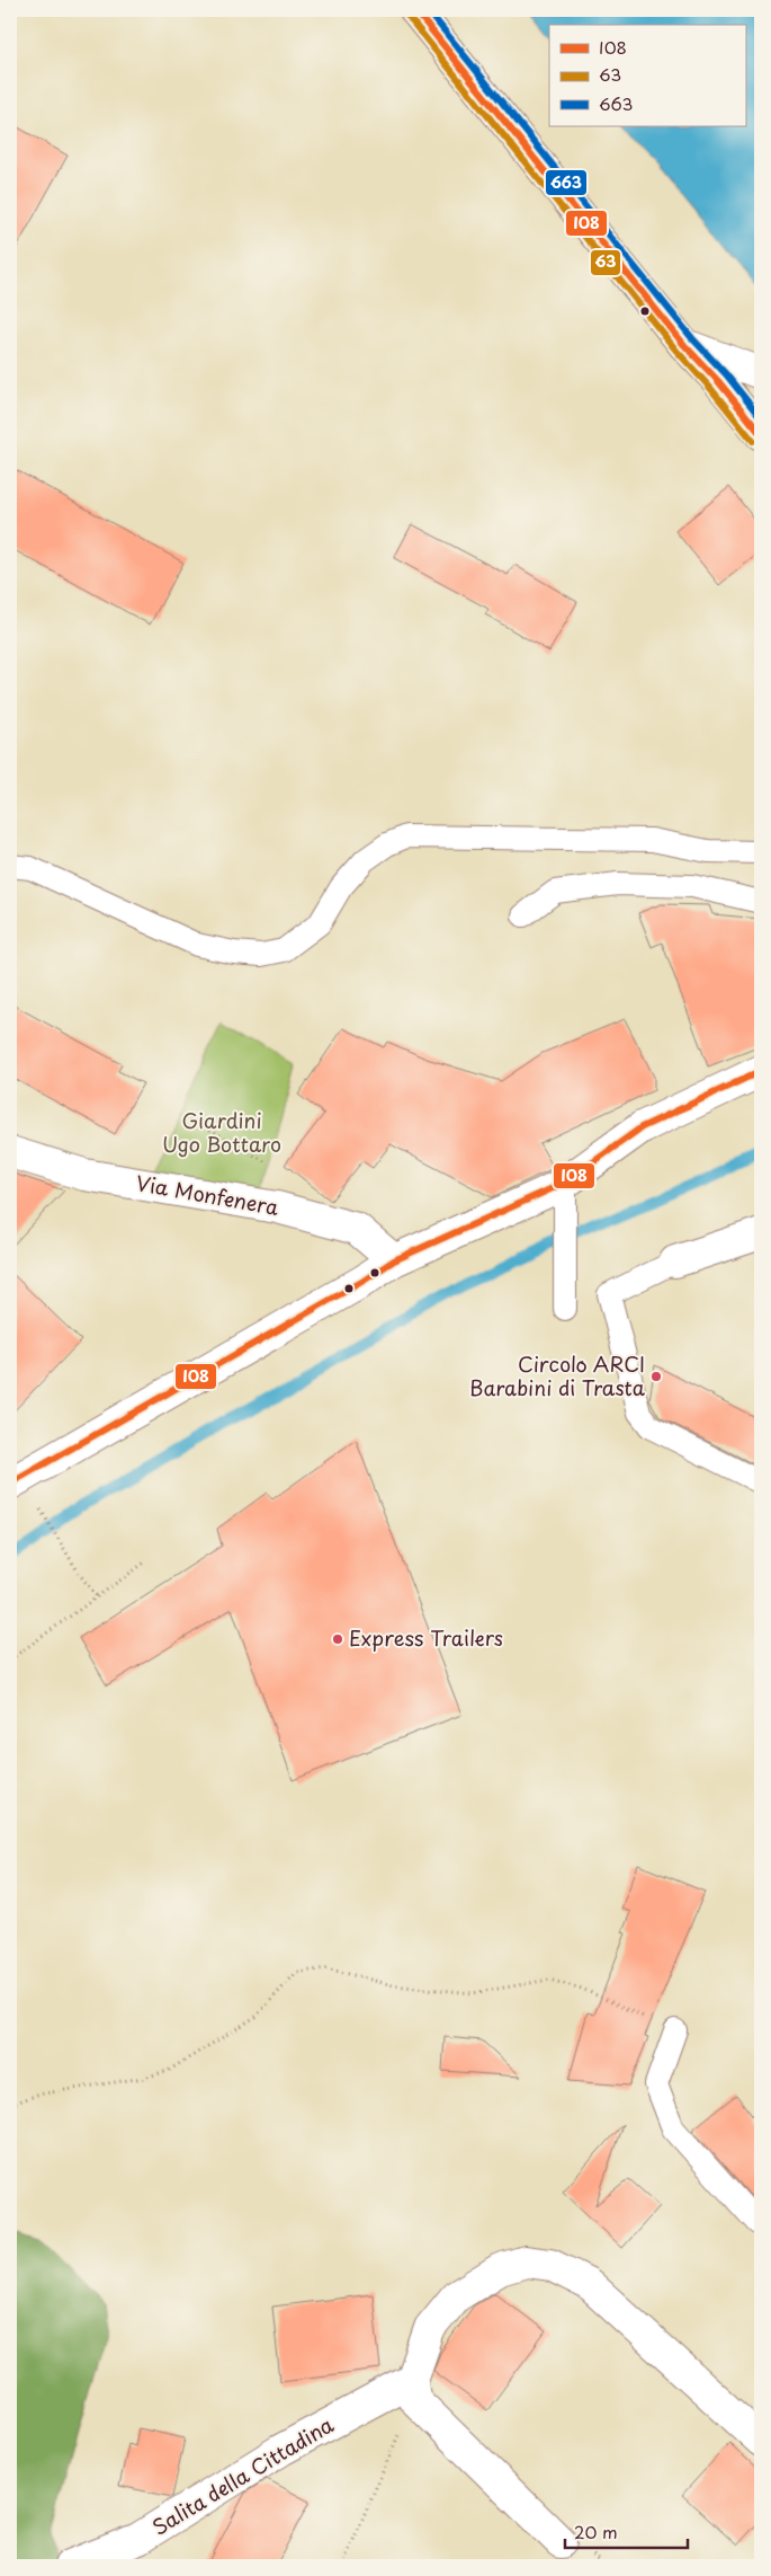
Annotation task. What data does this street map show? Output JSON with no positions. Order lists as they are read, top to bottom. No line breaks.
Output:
{"streets":{"street":["Via Monfenera","Salita della Cittadina"]},"parks":["Giardini Ugo Bottaro"],"places":["Circolo ARCI Barabini di Trasta","Express Trailers"],"lines":["transit line I08","transit line 663","transit line 63"],"legend":["I08","63","663"],"scale_bar":"20 m"}
